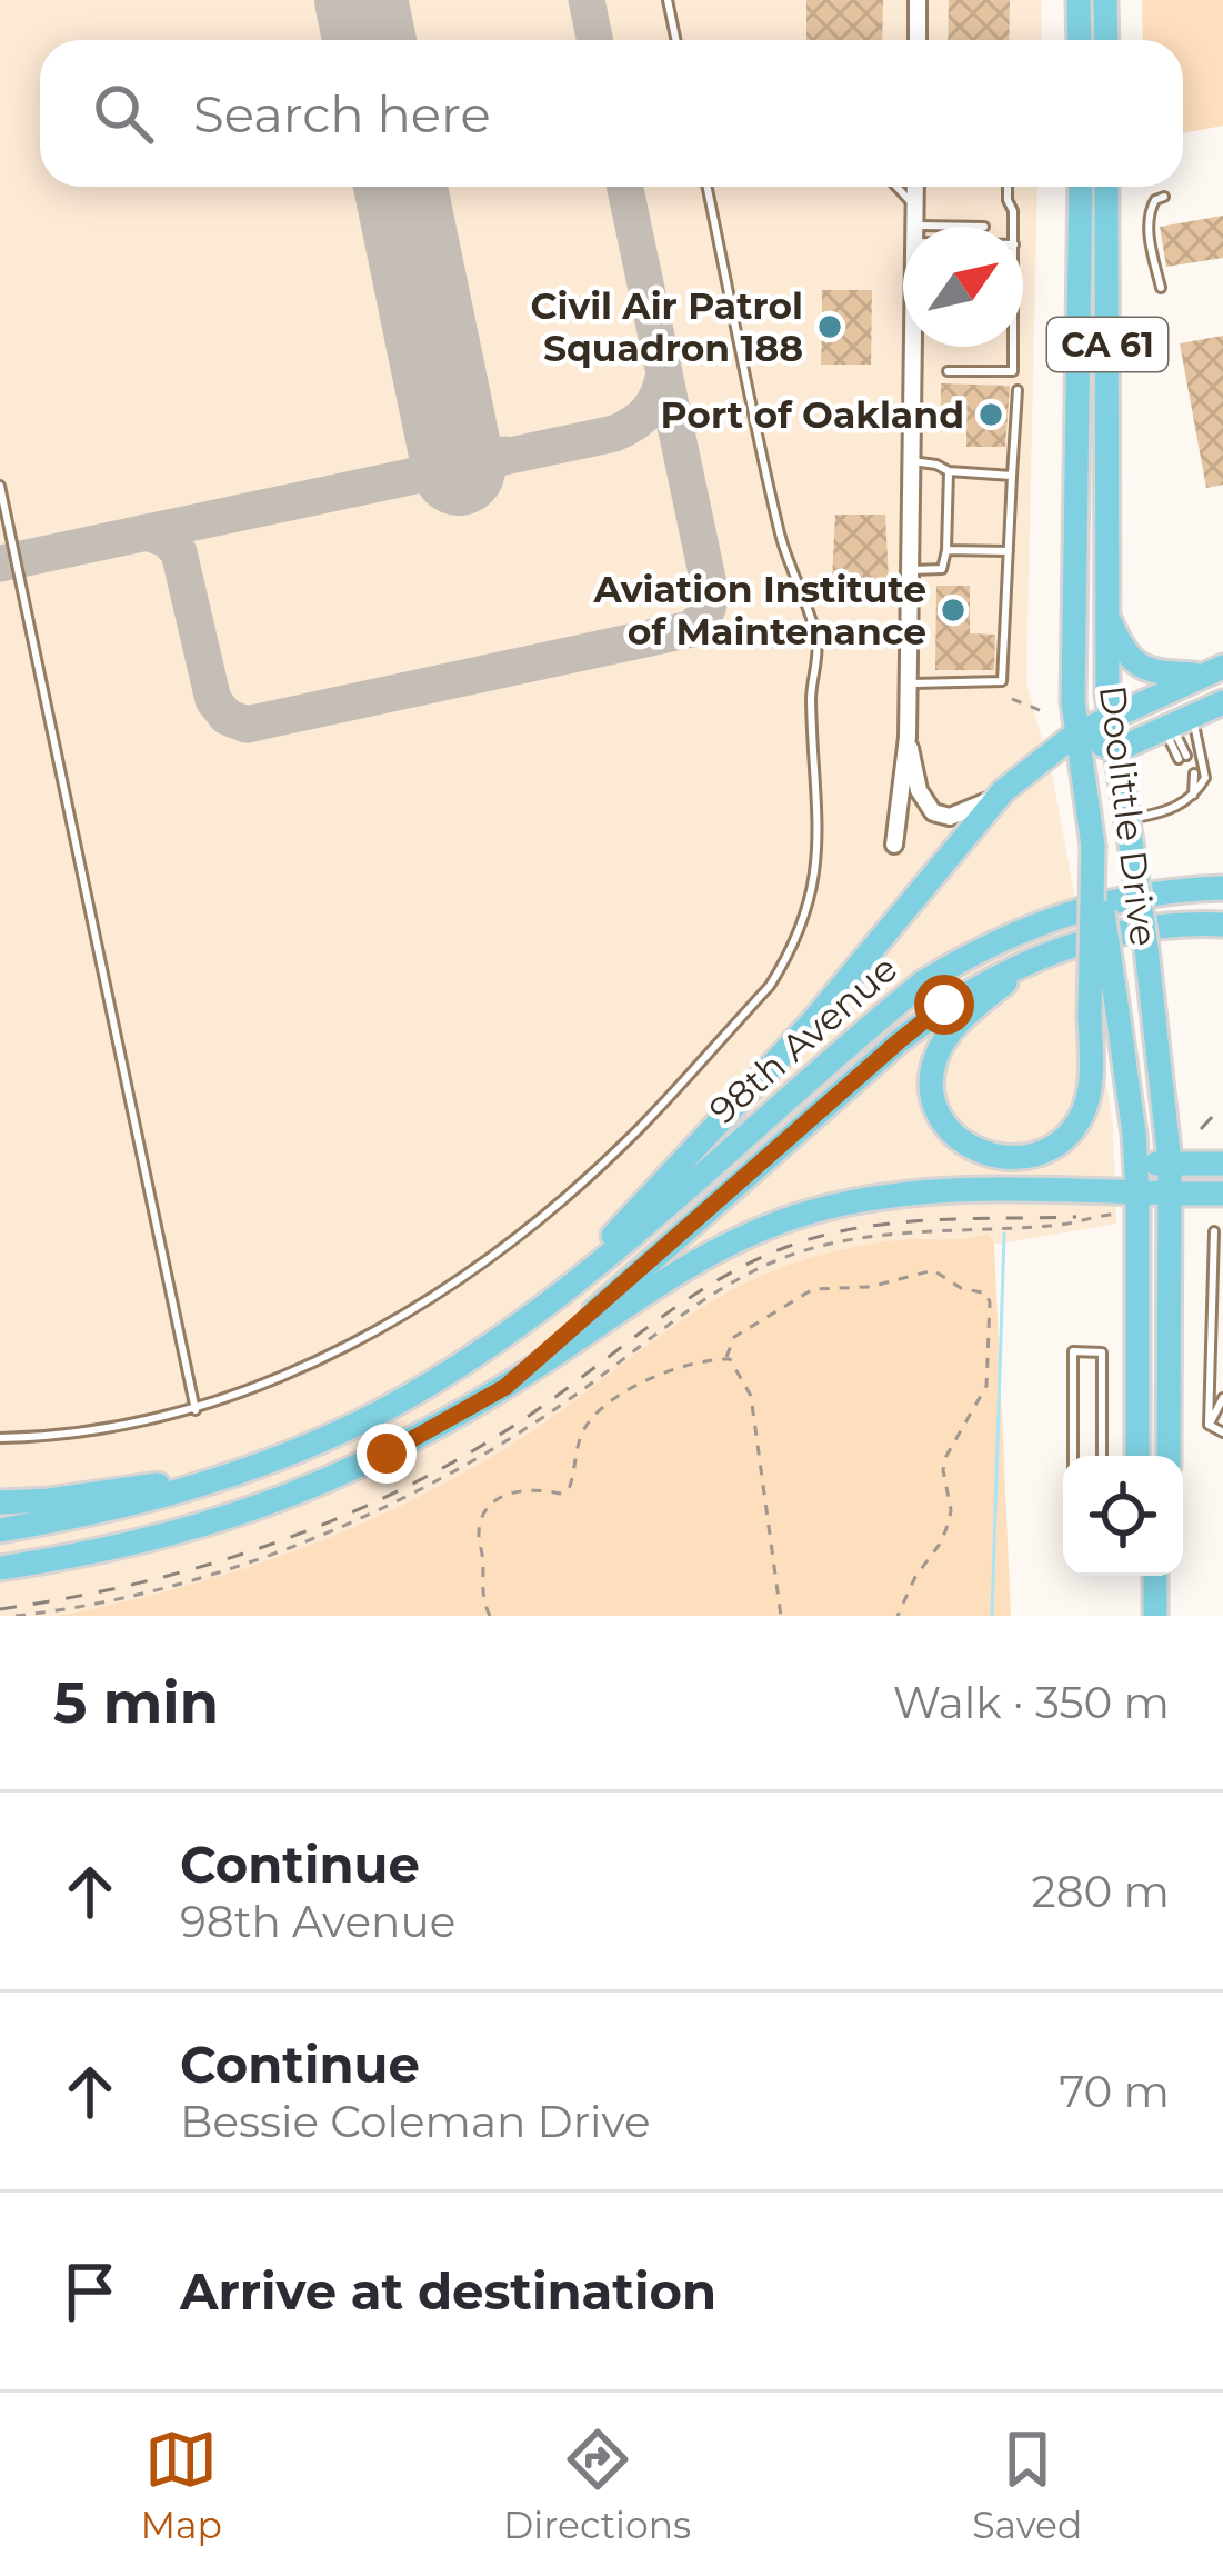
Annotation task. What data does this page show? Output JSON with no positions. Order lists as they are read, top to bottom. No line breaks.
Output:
{"streets":{"main road":["CA 61","Doolittle Drive","98th Avenue"]},"places":["Civil Air Patrol Squadron 188","Port of Oakland","Aviation Institute of Maintenance"],"north":"top right","page":{"search":"Search here","heading":["5 min","Walk · 350 m"],"list":[["Continue","98th Avenue","280 m"],["Continue","Bessie Coleman Drive","70 m"],"Arrive at destination"],"nav":["Map","Directions","Saved"]}}
